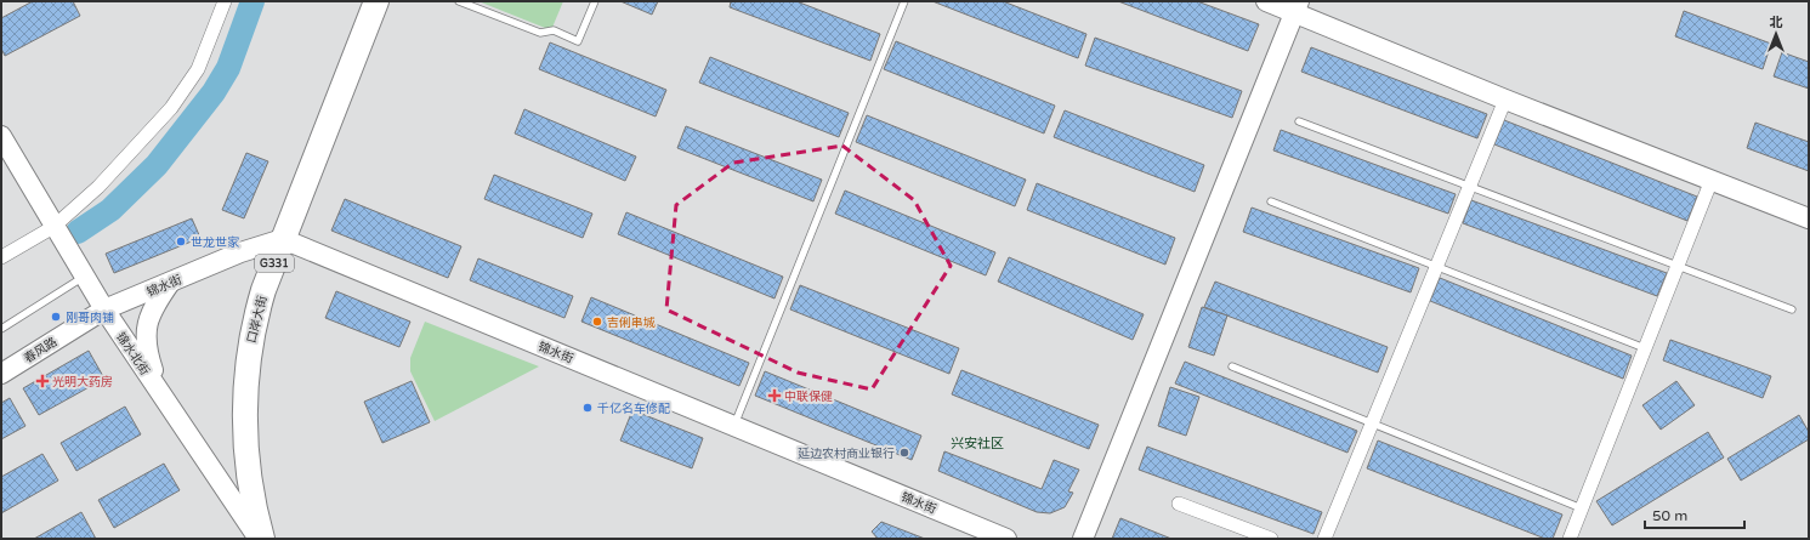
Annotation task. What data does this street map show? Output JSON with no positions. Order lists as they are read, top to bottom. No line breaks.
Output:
{"streets":{"highway":["G331","口岸大街"],"main road":["锦水街","春风路","锦水北街"]},"crossings":[["锦水街","口岸大街"],["锦水街","春风路"],["锦水街","锦水北街"],["口岸大街","锦水北街"],["春风路","锦水北街"]],"districts":["兴安社区"],"places":{"other":["世龙世家","刚哥肉铺","吉俐串城","千亿名车修配","延边农村商业银行"],"health":["光明大药房","中联保健"]},"scale_bar":"50 m","north":"top"}
